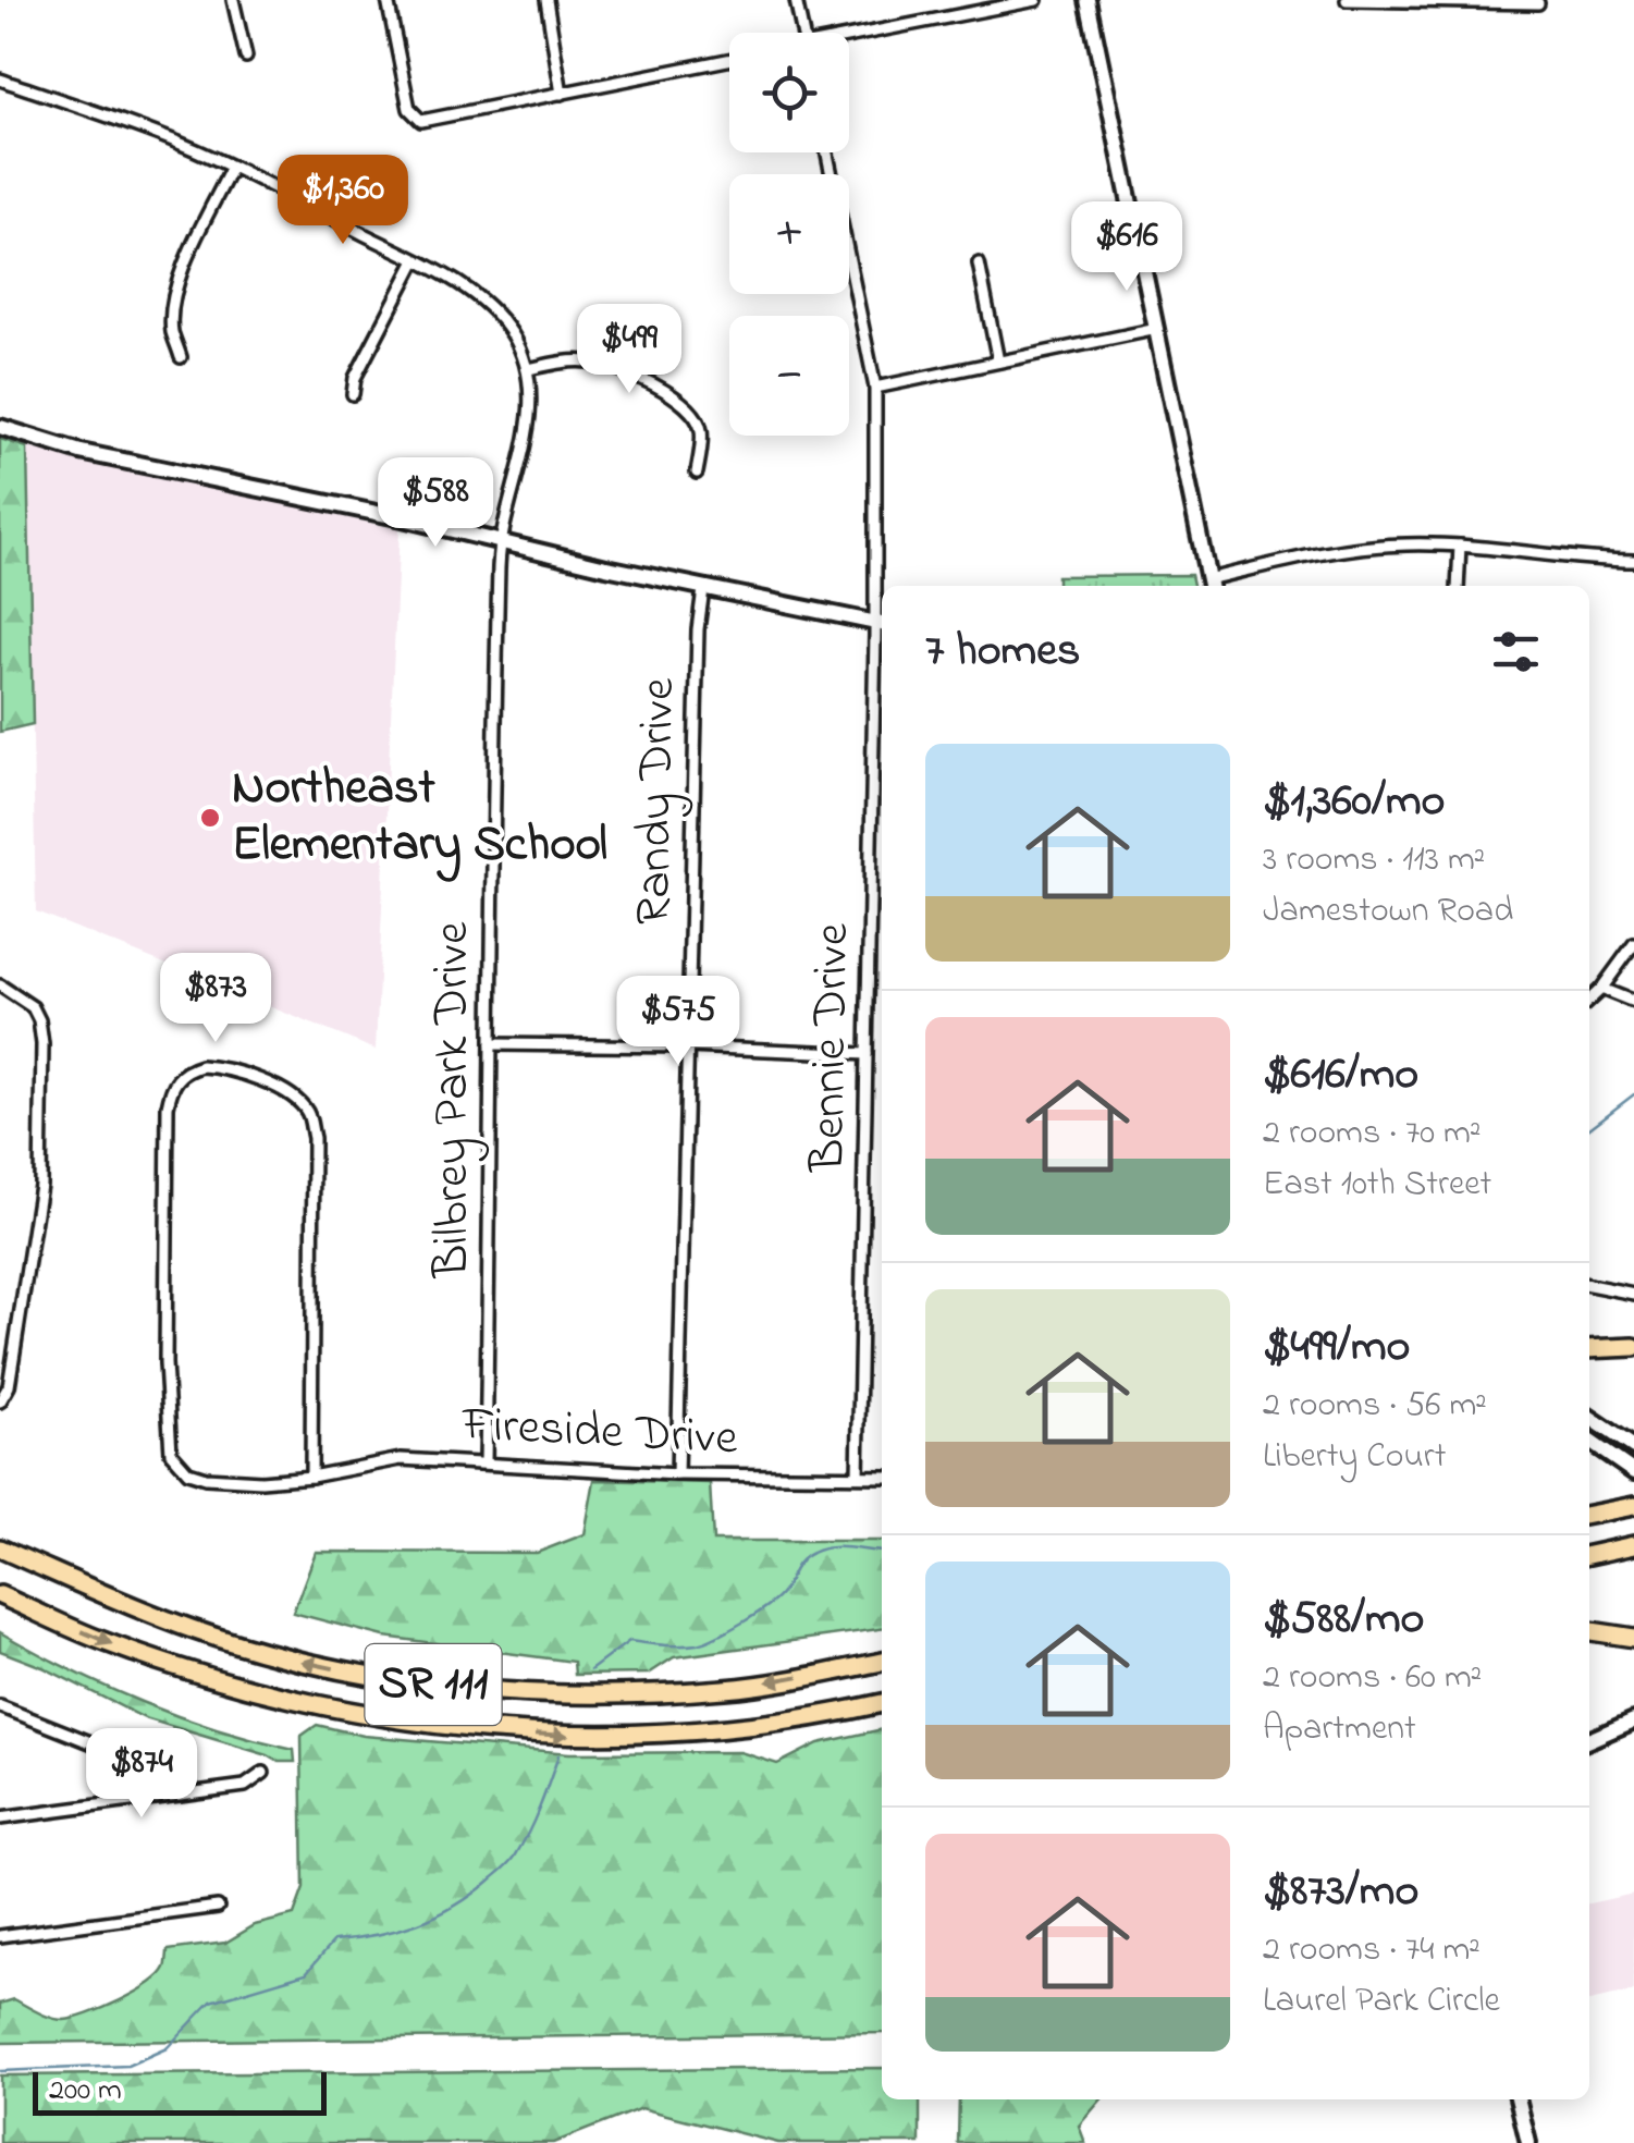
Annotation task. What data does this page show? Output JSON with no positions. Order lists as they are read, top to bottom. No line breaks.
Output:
{"streets":{"highway":["SR 111"],"street":["Randy Drive","Bennie Drive","Bilbrey Park Drive","Fireside Drive"]},"crossings":[["Randy Drive","Fireside Drive"],["Bennie Drive","Fireside Drive"],["Bilbrey Park Drive","Fireside Drive"]],"places":["Northeast Elementary School"],"scale_bar":"200 m","page":{"map_buttons":["+","−"],"price":["$1,360","$616","$499","$588","$873","$575","$874"],"heading":"7 homes","list":[{"name":"$1,360/mo","note":"3 rooms · 113 m² · Jamestown Road"},{"name":"$616/mo","note":"2 rooms · 70 m² · East 10th Street"},{"name":"$499/mo","note":"2 rooms · 56 m² · Liberty Court"},{"name":"$588/mo","note":"2 rooms · 60 m² · Apartment"},{"name":"$873/mo","note":"2 rooms · 74 m² · Laurel Park Circle"}],"scale":"200 m"}}
